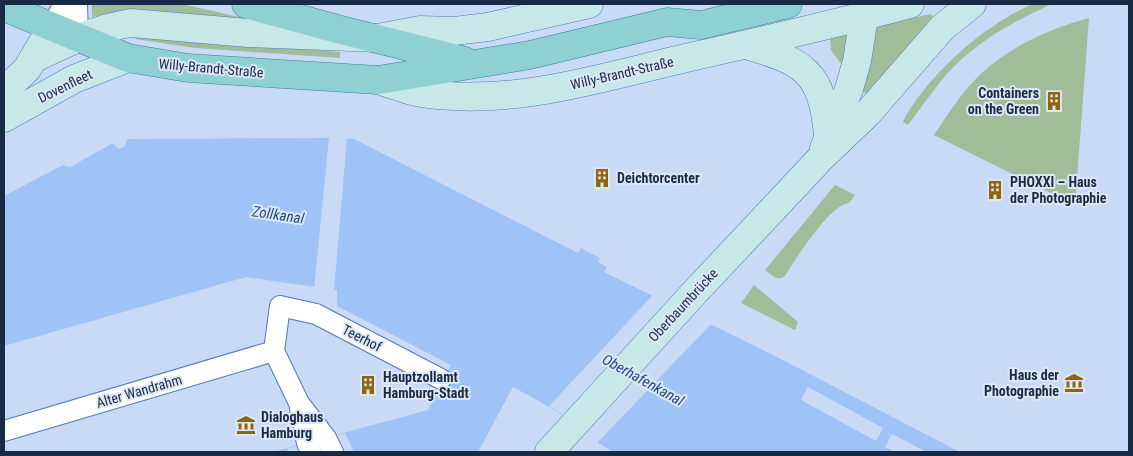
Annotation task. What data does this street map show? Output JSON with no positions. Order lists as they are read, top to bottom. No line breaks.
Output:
{"streets":{"main road":["Willy-Brandt-Straße","Dovenfleet","Oberbaumbrücke"],"street":["Teerhof","Alter Wandrahm"]},"crossings":[["Willy-Brandt-Straße","Dovenfleet"],["Willy-Brandt-Straße","Oberbaumbrücke"],["Teerhof","Alter Wandrahm"]],"water":["Zollkanal","Oberhafenkanal"],"places":{"building":["Containers on the Green","Deichtorcenter","PHOXXI – Haus der Photographie","Hauptzollamt Hamburg-Stadt"],"museum":["Haus der Photographie","Dialoghaus Hamburg"]}}
